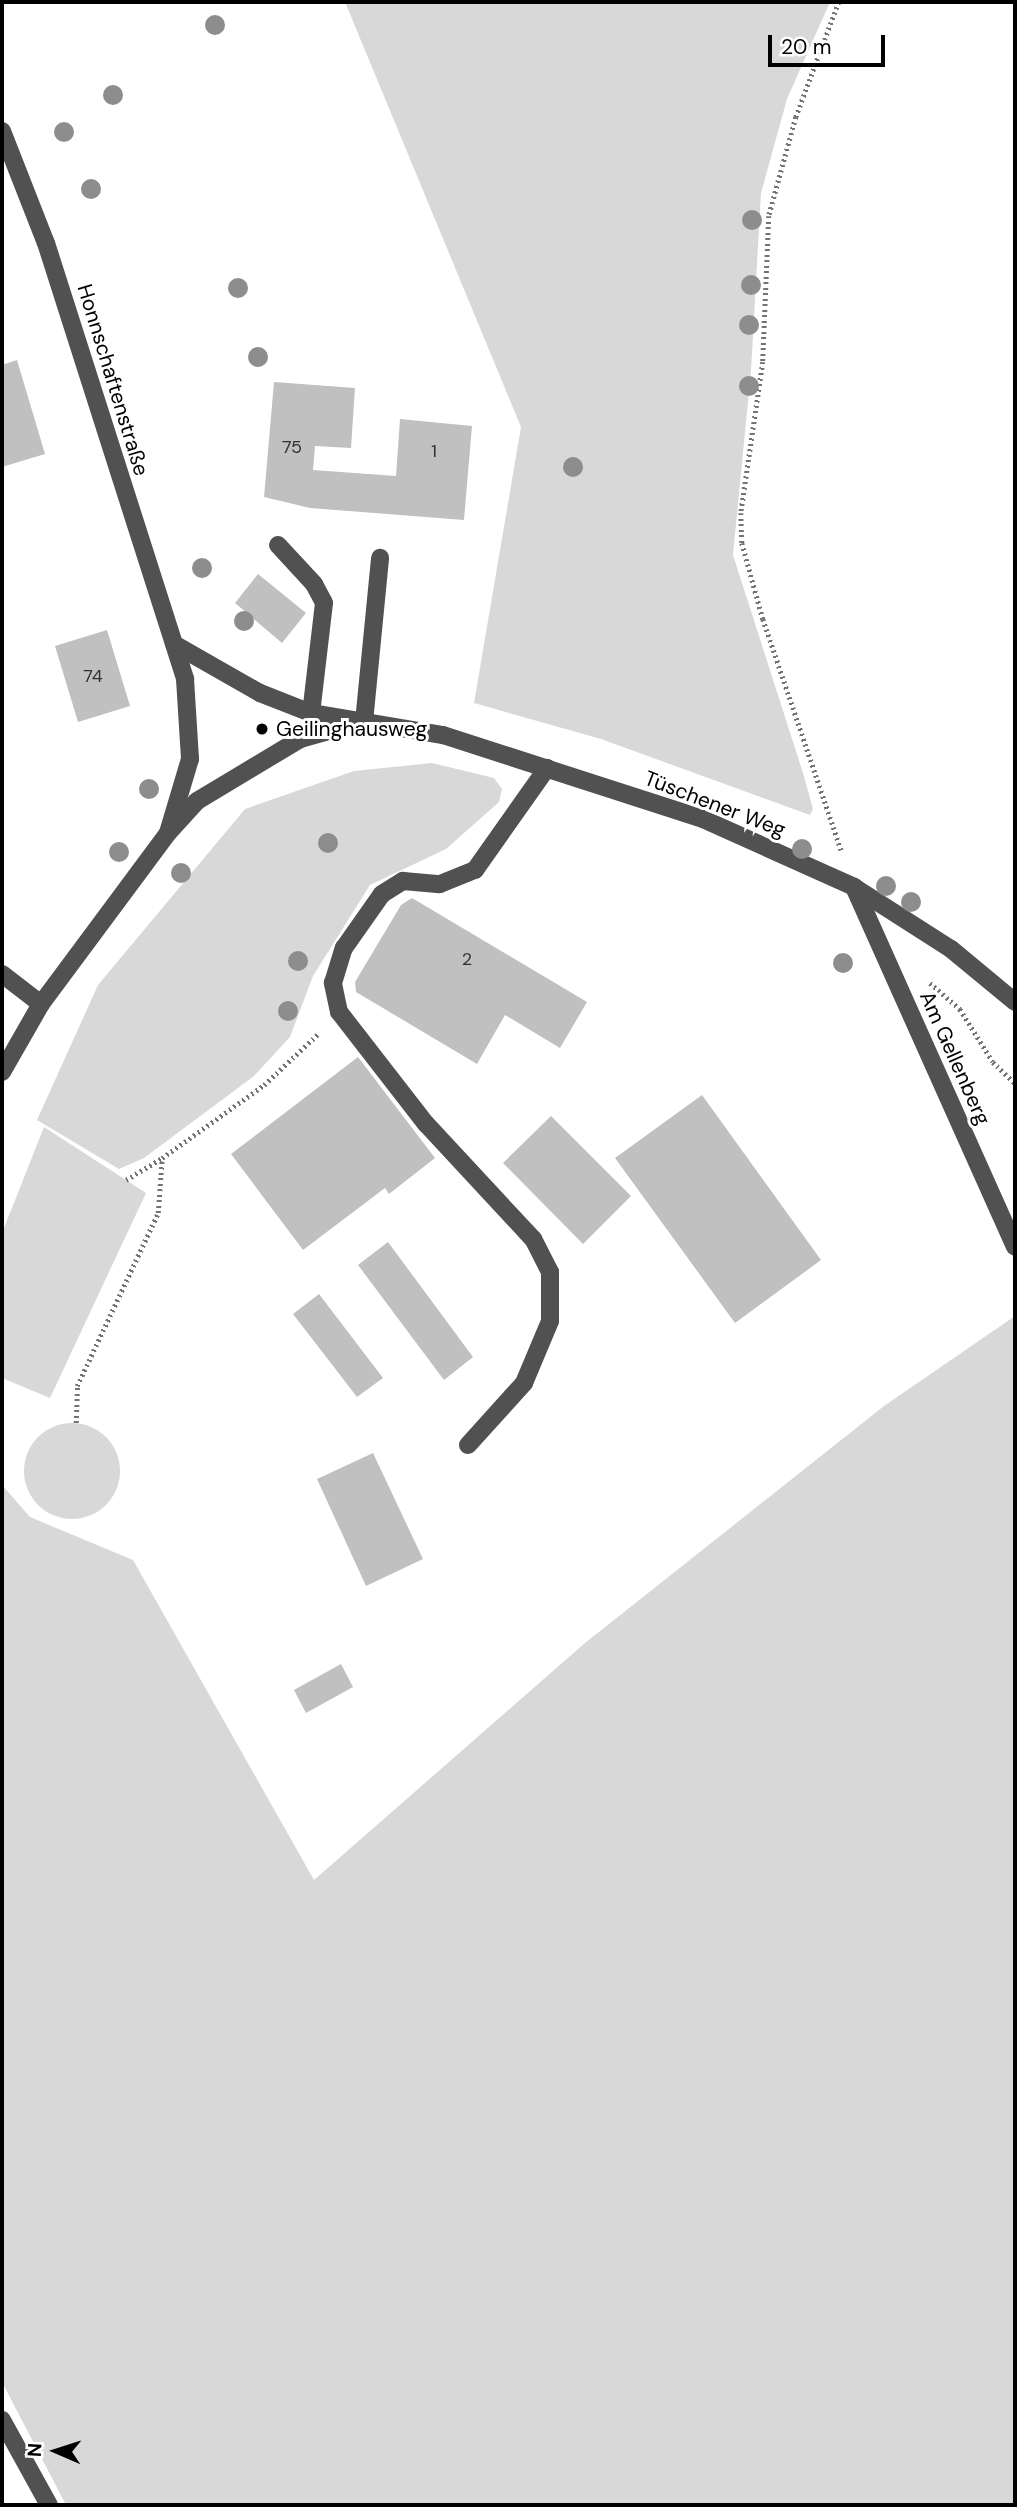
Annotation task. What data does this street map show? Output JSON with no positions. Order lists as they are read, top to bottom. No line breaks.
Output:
{"streets":{"street":["Honnschaftenstraße","Tüschener Weg","Am Gellenberg"]},"crossings":[["Honnschaftenstraße","Tüschener Weg"],["Tüschener Weg","Am Gellenberg"]],"places":["Geilinghausweg"],"house_numbers":["75","1","74","2"],"scale_bar":"20 m","north":"left"}
